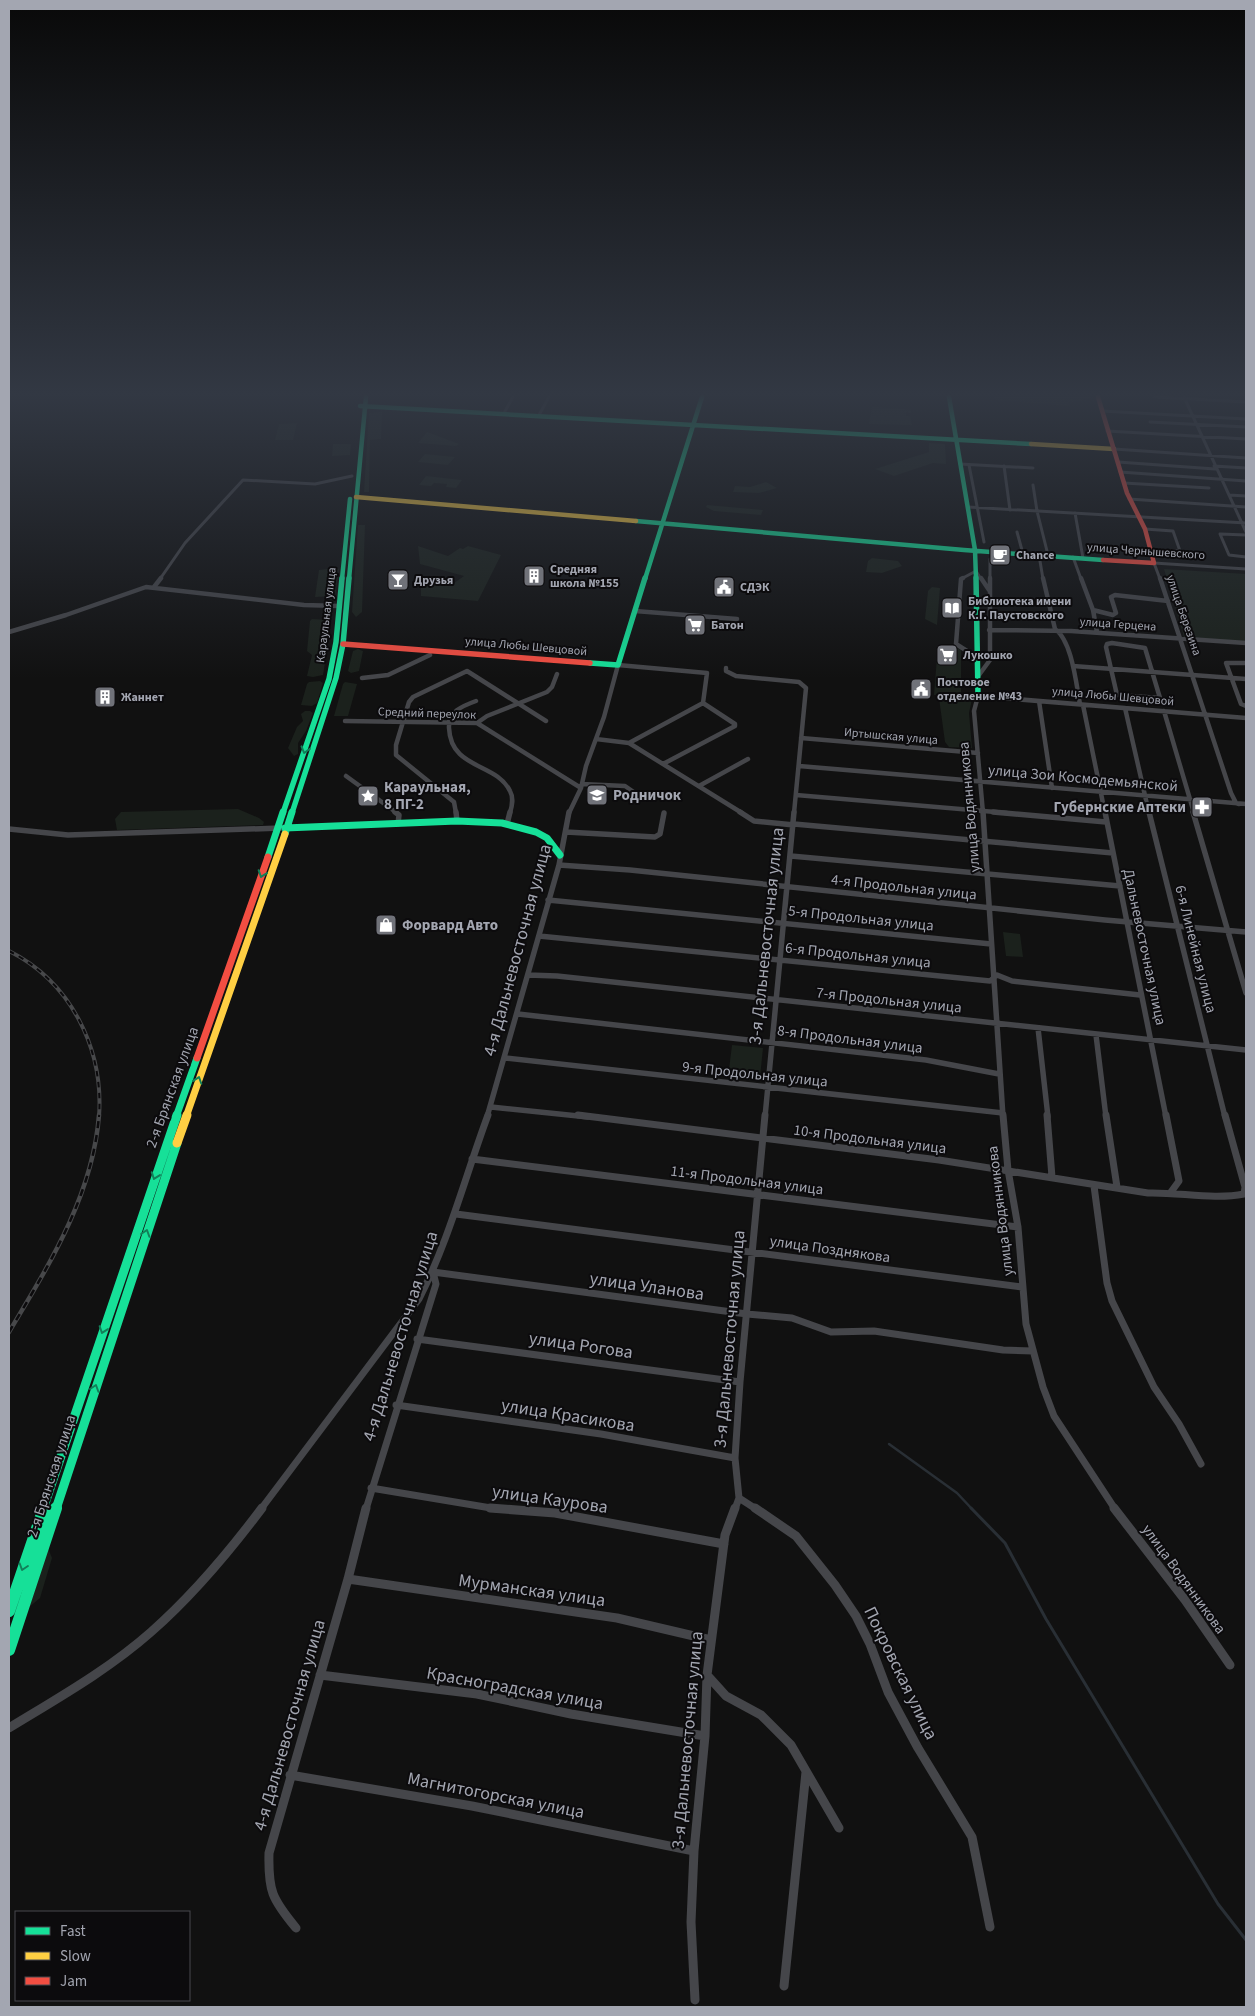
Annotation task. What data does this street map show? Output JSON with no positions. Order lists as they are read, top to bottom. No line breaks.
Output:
{"streets":{"main road":["улица Чернышевского","Караульная улица","улица Березина","улица Любы Шевцовой","2-я Брянская улица"],"street":["улица Герцена","Средний переулок","Иртышская улица","улица Зои Космодемьянской","улица Водянникова","4-я Продольная улица","5-я Продольная улица","3-я Дальневосточная улица","Дальневосточная улица","6-я Линейная улица","4-я Дальневосточная улица","6-я Продольная улица","7-я Продольная улица","8-я Продольная улица","9-я Продольная улица","10-я Продольная улица","11-я Продольная улица","улица Позднякова","улица Уланова","улица Рогова","улица Красикова","улица Каурова","Мурманская улица","Покровская улица","Красноградская улица","Магнитогорская улица"]},"crossings":[["улица Чернышевского","Караульная улица"],["улица Чернышевского","улица Березина"],["улица Чернышевского","Дальневосточная улица"],["Караульная улица","улица Любы Шевцовой"],["Караульная улица","2-я Брянская улица"],["улица Березина","улица Герцена"],["улица Березина","улица Любы Шевцовой"],["улица Березина","улица Зои Космодемьянской"],["улица Герцена","Дальневосточная улица"],["улица Любы Шевцовой","улица Водянникова"],["улица Любы Шевцовой","Дальневосточная улица"],["улица Любы Шевцовой","6-я Линейная улица"],["улица Любы Шевцовой","4-я Дальневосточная улица"],["Средний переулок","4-я Дальневосточная улица"],["Иртышская улица","улица Водянникова"],["Иртышская улица","3-я Дальневосточная улица"],["улица Зои Космодемьянской","улица Водянникова"],["улица Зои Космодемьянской","3-я Дальневосточная улица"],["улица Зои Космодемьянской","Дальневосточная улица"],["улица Зои Космодемьянской","6-я Линейная улица"],["улица Водянникова","4-я Продольная улица"],["улица Водянникова","5-я Продольная улица"],["улица Водянникова","6-я Продольная улица"],["улица Водянникова","7-я Продольная улица"],["улица Водянникова","8-я Продольная улица"],["улица Водянникова","9-я Продольная улица"],["улица Водянникова","10-я Продольная улица"],["улица Водянникова","11-я Продольная улица"],["улица Водянникова","улица Позднякова"],["улица Водянникова","улица Уланова"],["4-я Продольная улица","3-я Дальневосточная улица"],["4-я Продольная улица","Дальневосточная улица"],["4-я Продольная улица","6-я Линейная улица"],["4-я Продольная улица","4-я Дальневосточная улица"],["5-я Продольная улица","3-я Дальневосточная улица"],["5-я Продольная улица","4-я Дальневосточная улица"],["3-я Дальневосточная улица","6-я Продольная улица"],["3-я Дальневосточная улица","7-я Продольная улица"],["3-я Дальневосточная улица","8-я Продольная улица"],["3-я Дальневосточная улица","9-я Продольная улица"],["3-я Дальневосточная улица","10-я Продольная улица"],["3-я Дальневосточная улица","11-я Продольная улица"],["3-я Дальневосточная улица","улица Позднякова"],["3-я Дальневосточная улица","улица Уланова"],["3-я Дальневосточная улица","улица Рогова"],["3-я Дальневосточная улица","улица Красикова"],["3-я Дальневосточная улица","улица Каурова"],["3-я Дальневосточная улица","Мурманская улица"],["3-я Дальневосточная улица","Покровская улица"],["3-я Дальневосточная улица","Красноградская улица"],["3-я Дальневосточная улица","Магнитогорская улица"],["Дальневосточная улица","6-я Продольная улица"],["Дальневосточная улица","7-я Продольная улица"],["Дальневосточная улица","10-я Продольная улица"],["6-я Линейная улица","7-я Продольная улица"],["6-я Линейная улица","10-я Продольная улица"],["4-я Дальневосточная улица","6-я Продольная улица"],["4-я Дальневосточная улица","7-я Продольная улица"],["4-я Дальневосточная улица","8-я Продольная улица"],["4-я Дальневосточная улица","9-я Продольная улица"],["4-я Дальневосточная улица","10-я Продольная улица"],["4-я Дальневосточная улица","11-я Продольная улица"],["4-я Дальневосточная улица","улица Позднякова"],["4-я Дальневосточная улица","улица Уланова"],["4-я Дальневосточная улица","улица Рогова"],["4-я Дальневосточная улица","улица Красикова"],["4-я Дальневосточная улица","улица Каурова"],["4-я Дальневосточная улица","Мурманская улица"],["4-я Дальневосточная улица","Красноградская улица"],["4-я Дальневосточная улица","Магнитогорская улица"]],"places":{"cafe":["Chance"],"building":["Средняя школа №155","Жаннет"],"bar":["Друзья"],"public building":["СДЭК","Почтовое отделение №43"],"library":["Библиотека имени К.Г. Паустовского"],"supermarket":["Батон","Лукошко"],"school or university":["Родничок"],"place":["Караульная, 8 ПГ-2"],"pharmacy":["Губернские Аптеки"],"shop":["Форвард Авто"]},"legend":["Fast","Slow","Jam"]}
